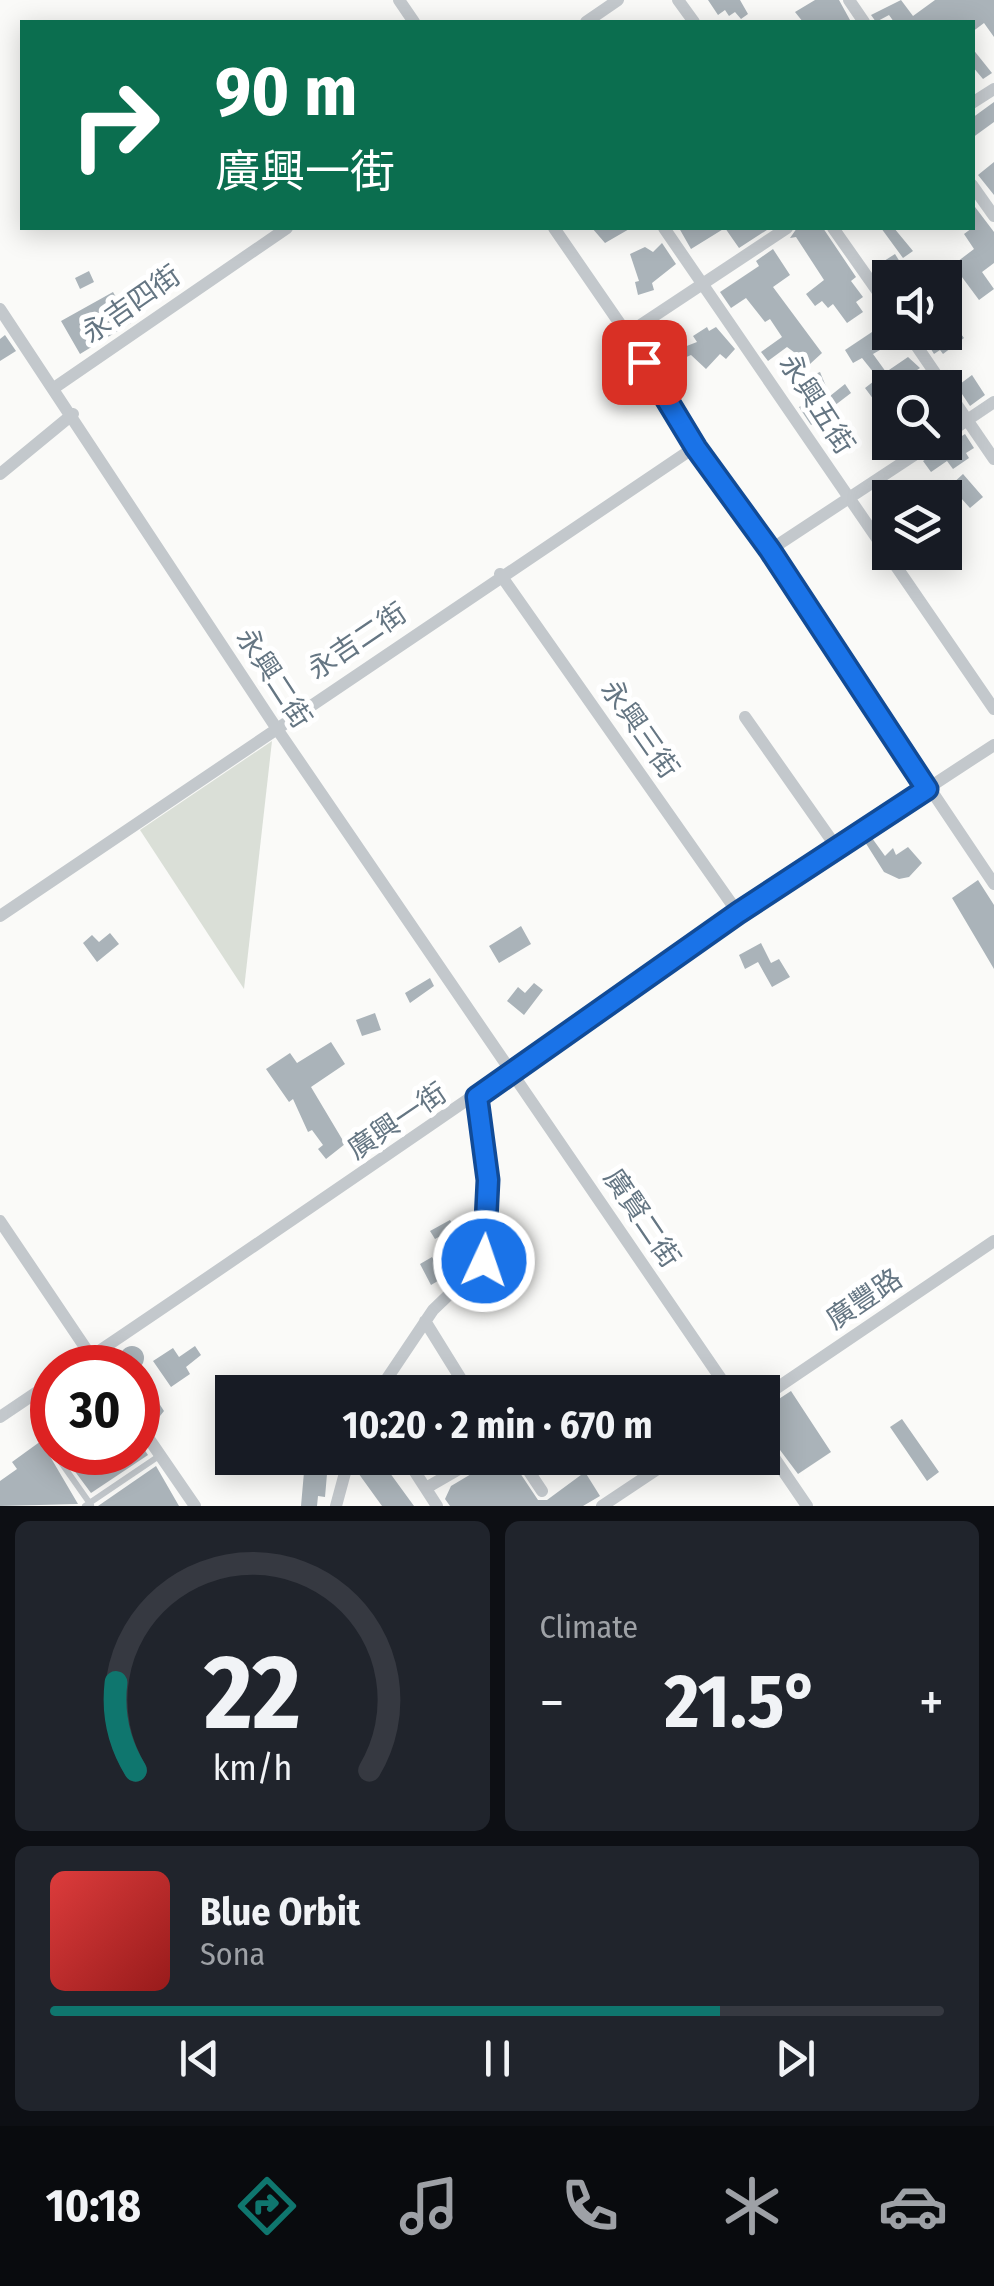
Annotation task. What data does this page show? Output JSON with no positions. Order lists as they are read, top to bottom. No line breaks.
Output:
{"streets":{"street":["永吉四街","永興五街","永吉二街","永興二街","永興三街","廣興一街","廣賢二街","廣豐路"]},"crossings":[["永吉四街","永興二街"],["永吉二街","永興二街"],["永吉二街","永興三街"],["永興二街","廣興一街"],["永興二街","廣賢二街"],["永興三街","廣興一街"],["廣興一街","廣賢二街"]],"page":{"turn":["90 m","廣興一街"],"limit":"30","trip":"10:20 · 2 min · 670 m","tile":"Climate","heat":["−","21.5°","+"],"song":["Blue Orbit","Sona"],"tabs":"10:18","gauge":["22","km/h"]}}
